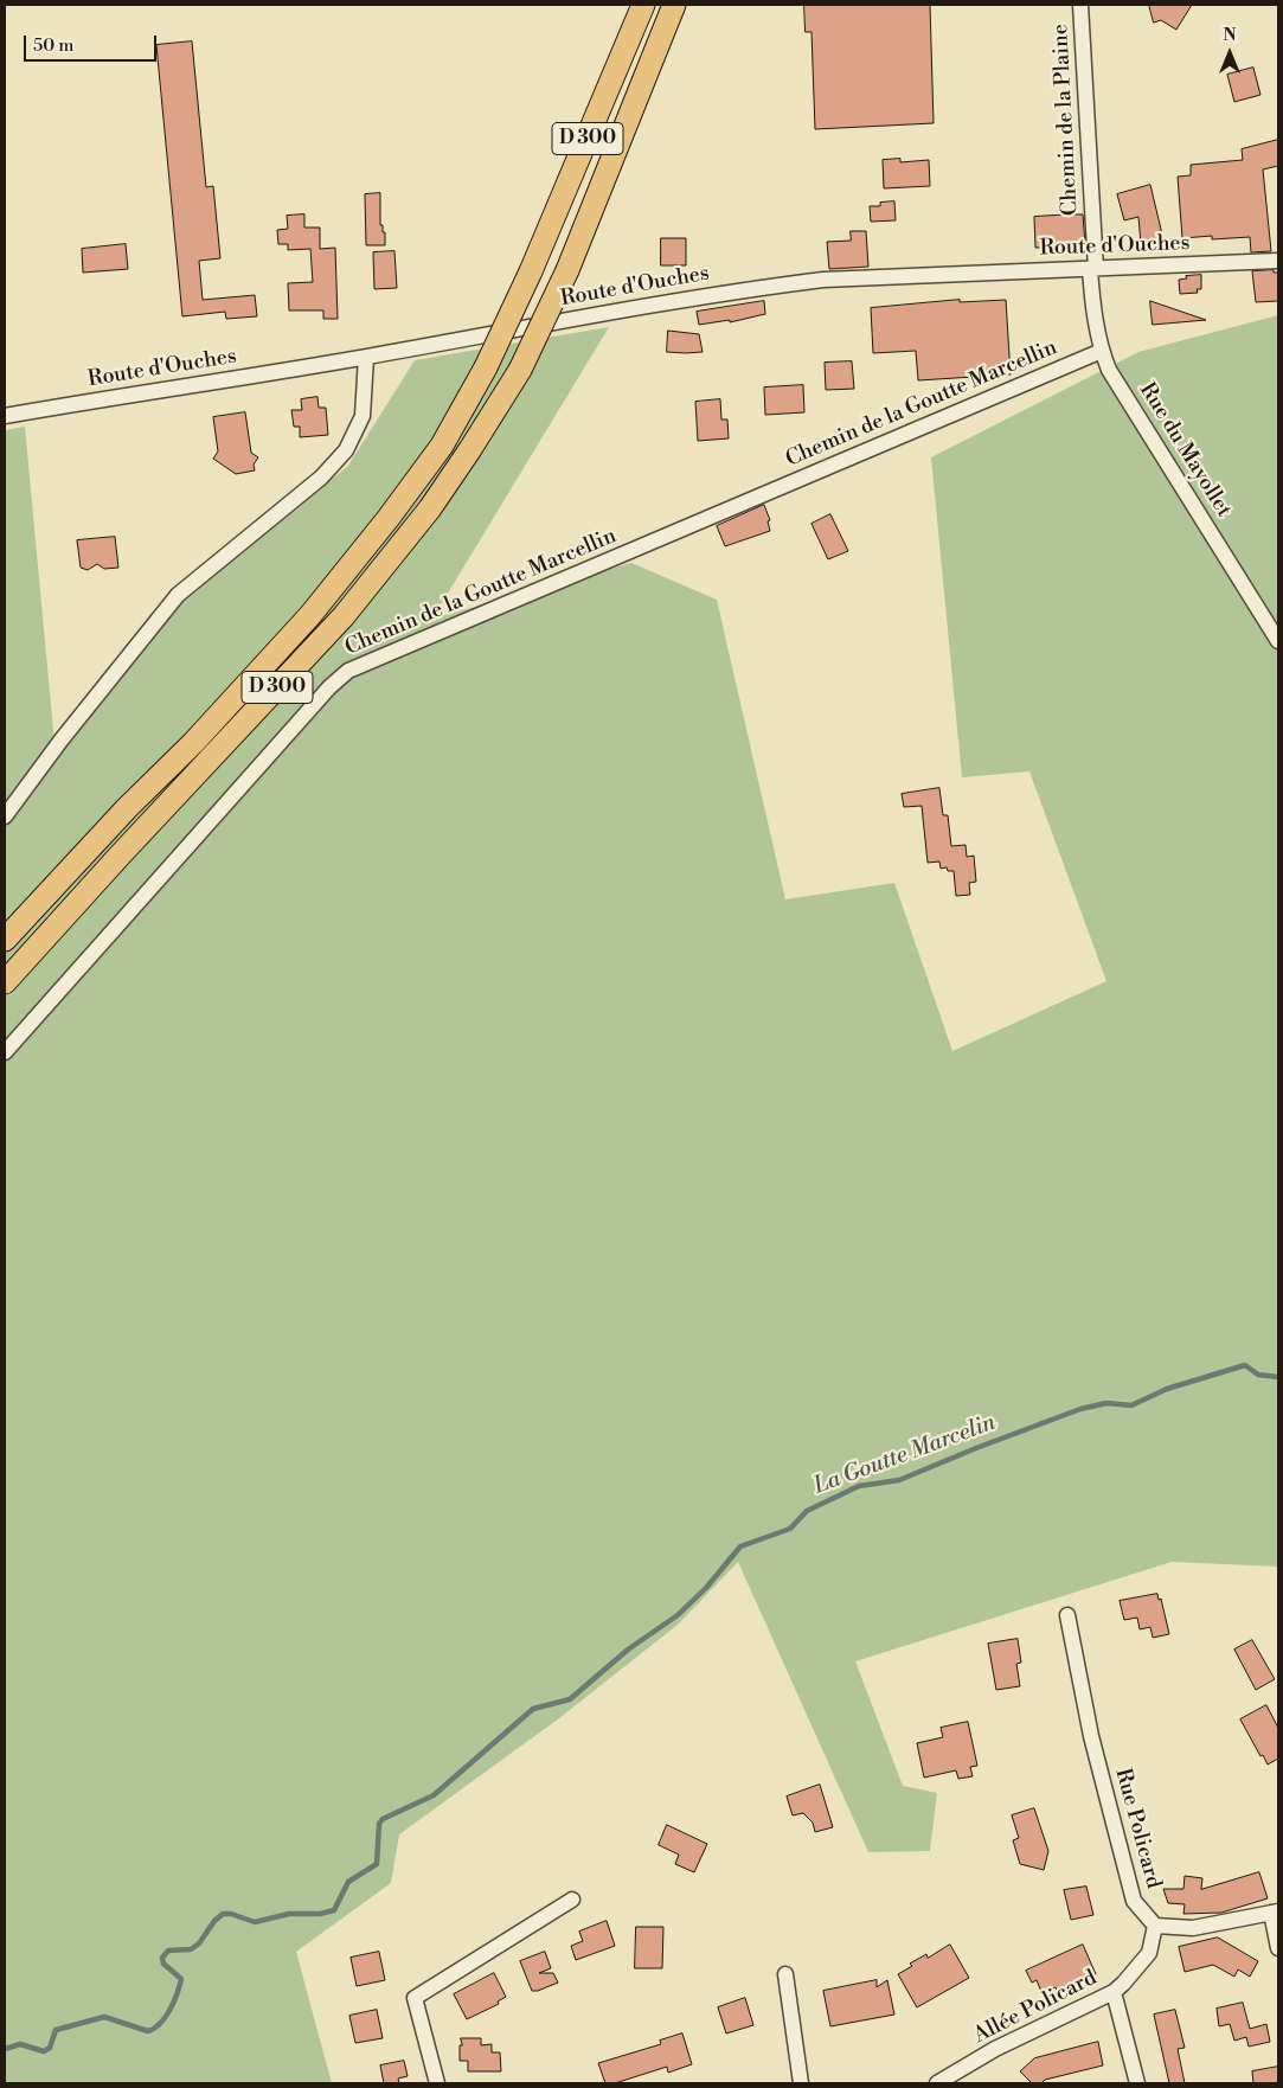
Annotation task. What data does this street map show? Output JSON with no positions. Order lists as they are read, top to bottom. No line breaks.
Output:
{"streets":{"main road":["D 300"],"street":["Chemin de la Plaine","Route d'Ouches","Chemin de la Goutte Marcellin","Rue du Mayollet","Rue Policard","Allée Policard"]},"crossings":[["Chemin de la Plaine","Route d'Ouches"],["Chemin de la Plaine","Rue du Mayollet"],["Route d'Ouches","Rue du Mayollet"],["Chemin de la Goutte Marcellin","Rue du Mayollet"],["Rue Policard","Allée Policard"]],"water":["La Goutte Marcelin"],"scale_bar":"50 m","north":"top"}
